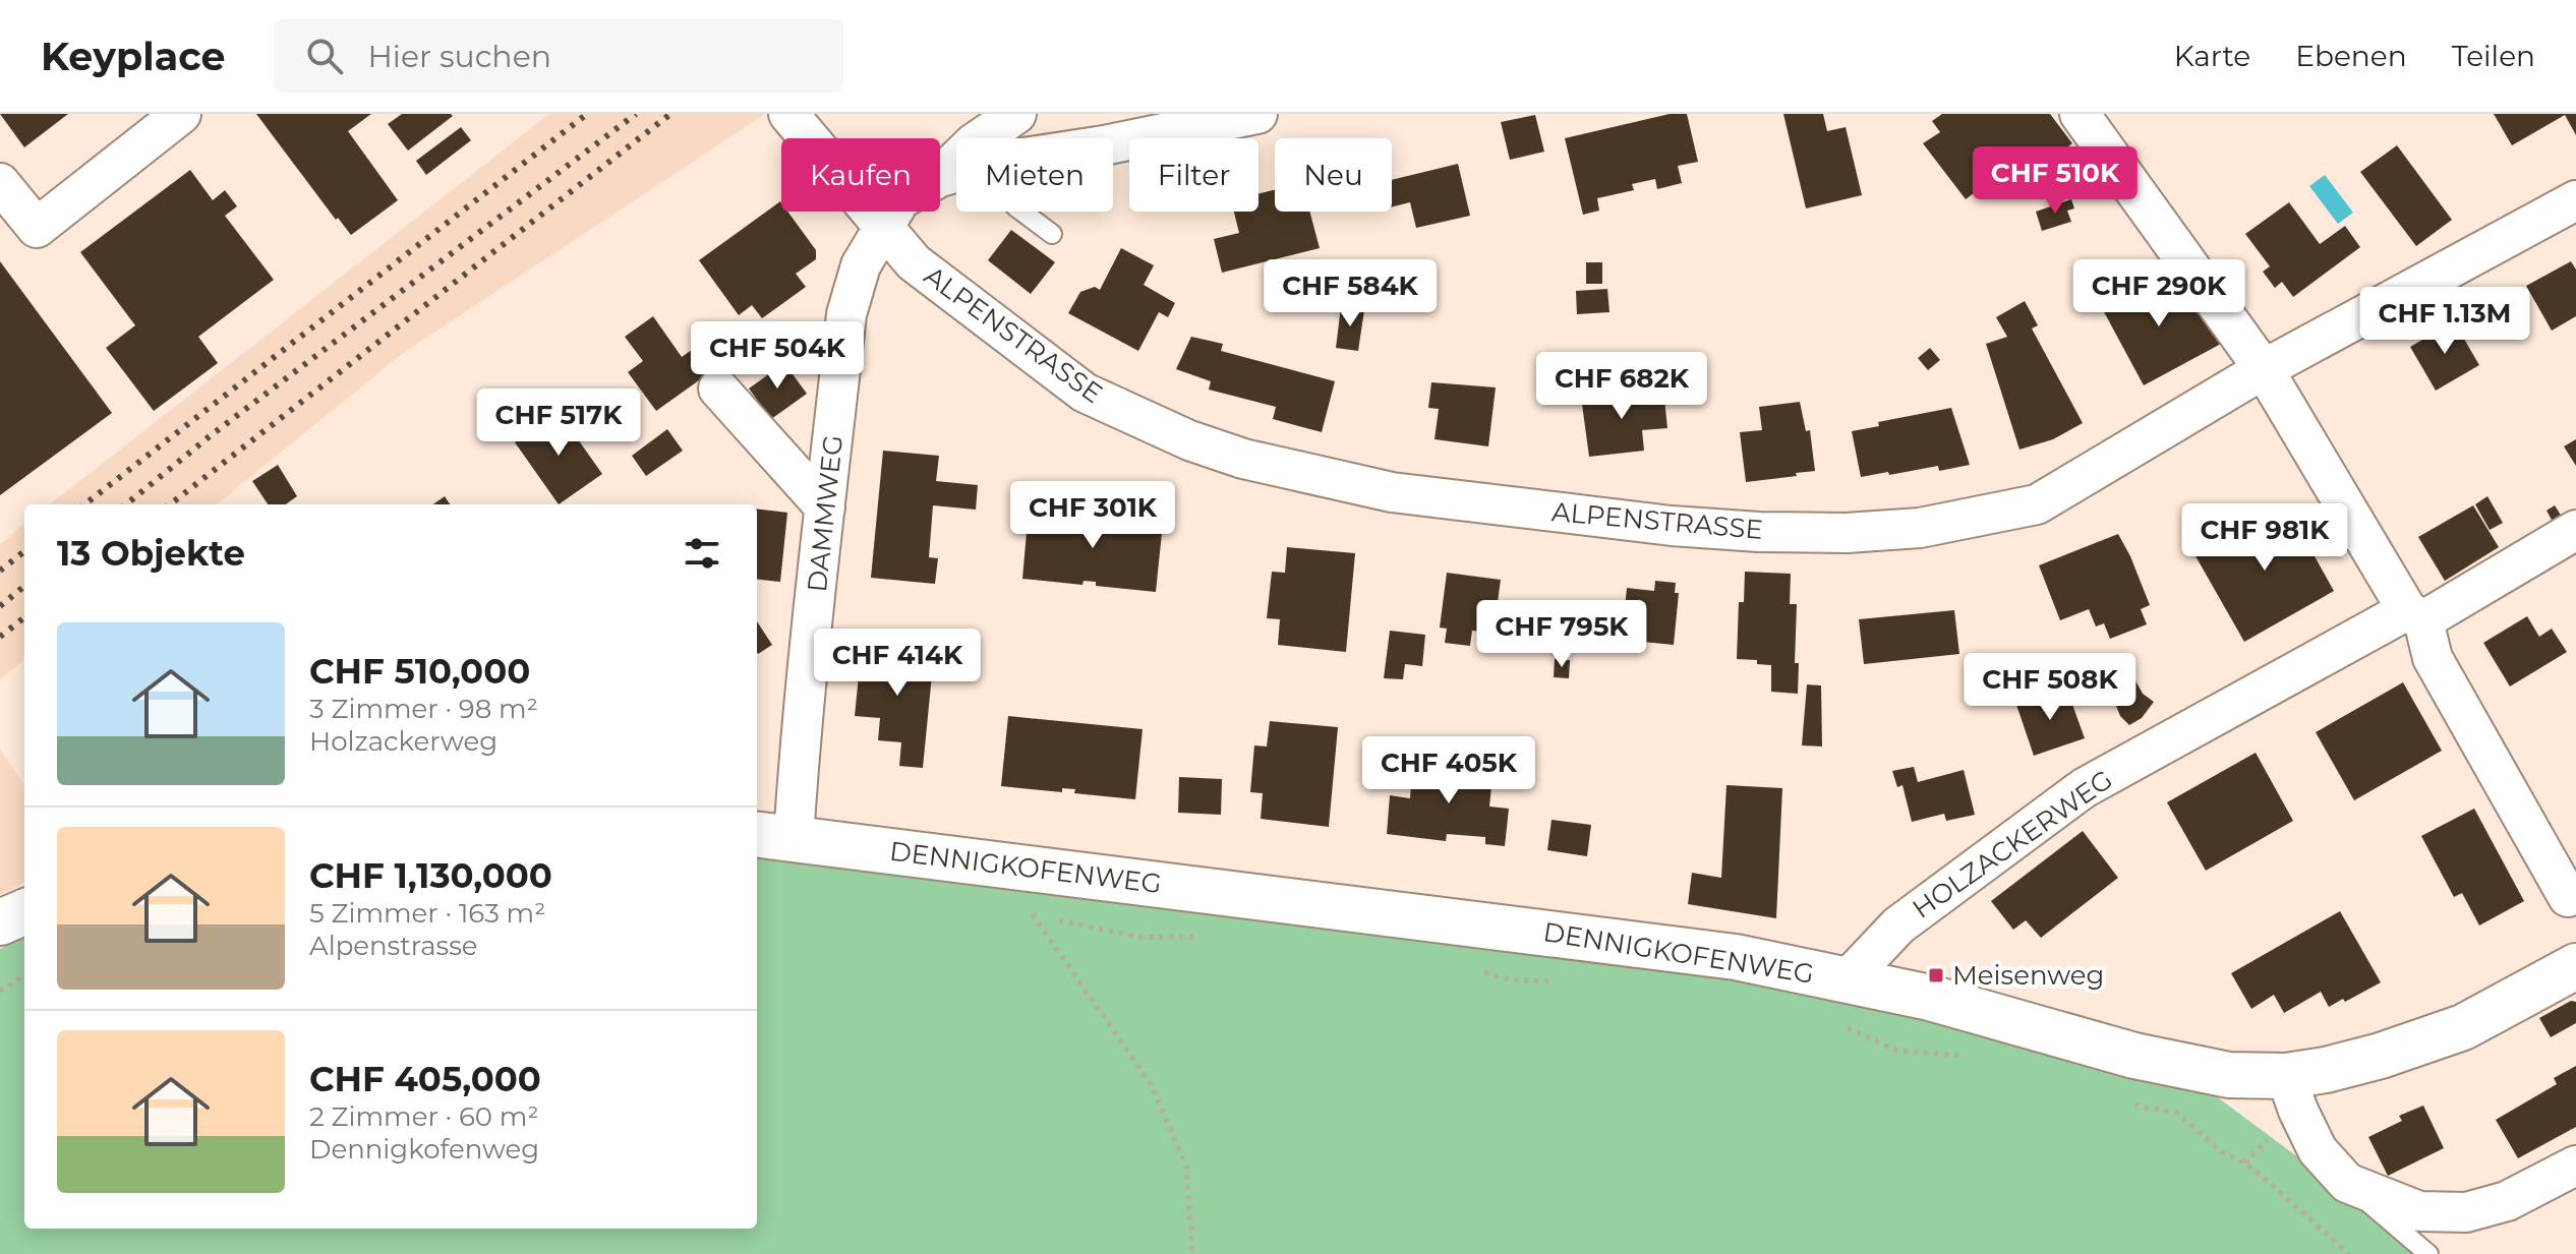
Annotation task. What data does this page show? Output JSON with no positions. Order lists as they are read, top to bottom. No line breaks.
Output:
{"streets":{"street":["ALPENSTRASSE","DAMMWEG","HOLZACKERWEG","DENNIGKOFENWEG"]},"crossings":[["ALPENSTRASSE","DAMMWEG"],["DAMMWEG","DENNIGKOFENWEG"],["HOLZACKERWEG","DENNIGKOFENWEG"]],"places":{"transit":["Meisenweg"]},"page":{"header":"Keyplace","search":"Hier suchen","nav":["Karte","Ebenen","Teilen"],"chip":["Kaufen","Mieten","Filter","Neu"],"price":["CHF 510K","CHF 584K","CHF 290K","CHF 1.13M","CHF 504K","CHF 682K","CHF 517K","CHF 301K","CHF 981K","CHF 795K","CHF 414K","CHF 508K","CHF 405K"],"heading":"13 Objekte","list":[{"name":"CHF 510,000","note":"3 Zimmer · 98 m² · Holzackerweg"},{"name":"CHF 1,130,000","note":"5 Zimmer · 163 m² · Alpenstrasse"},{"name":"CHF 405,000","note":"2 Zimmer · 60 m² · Dennigkofenweg"}]}}
